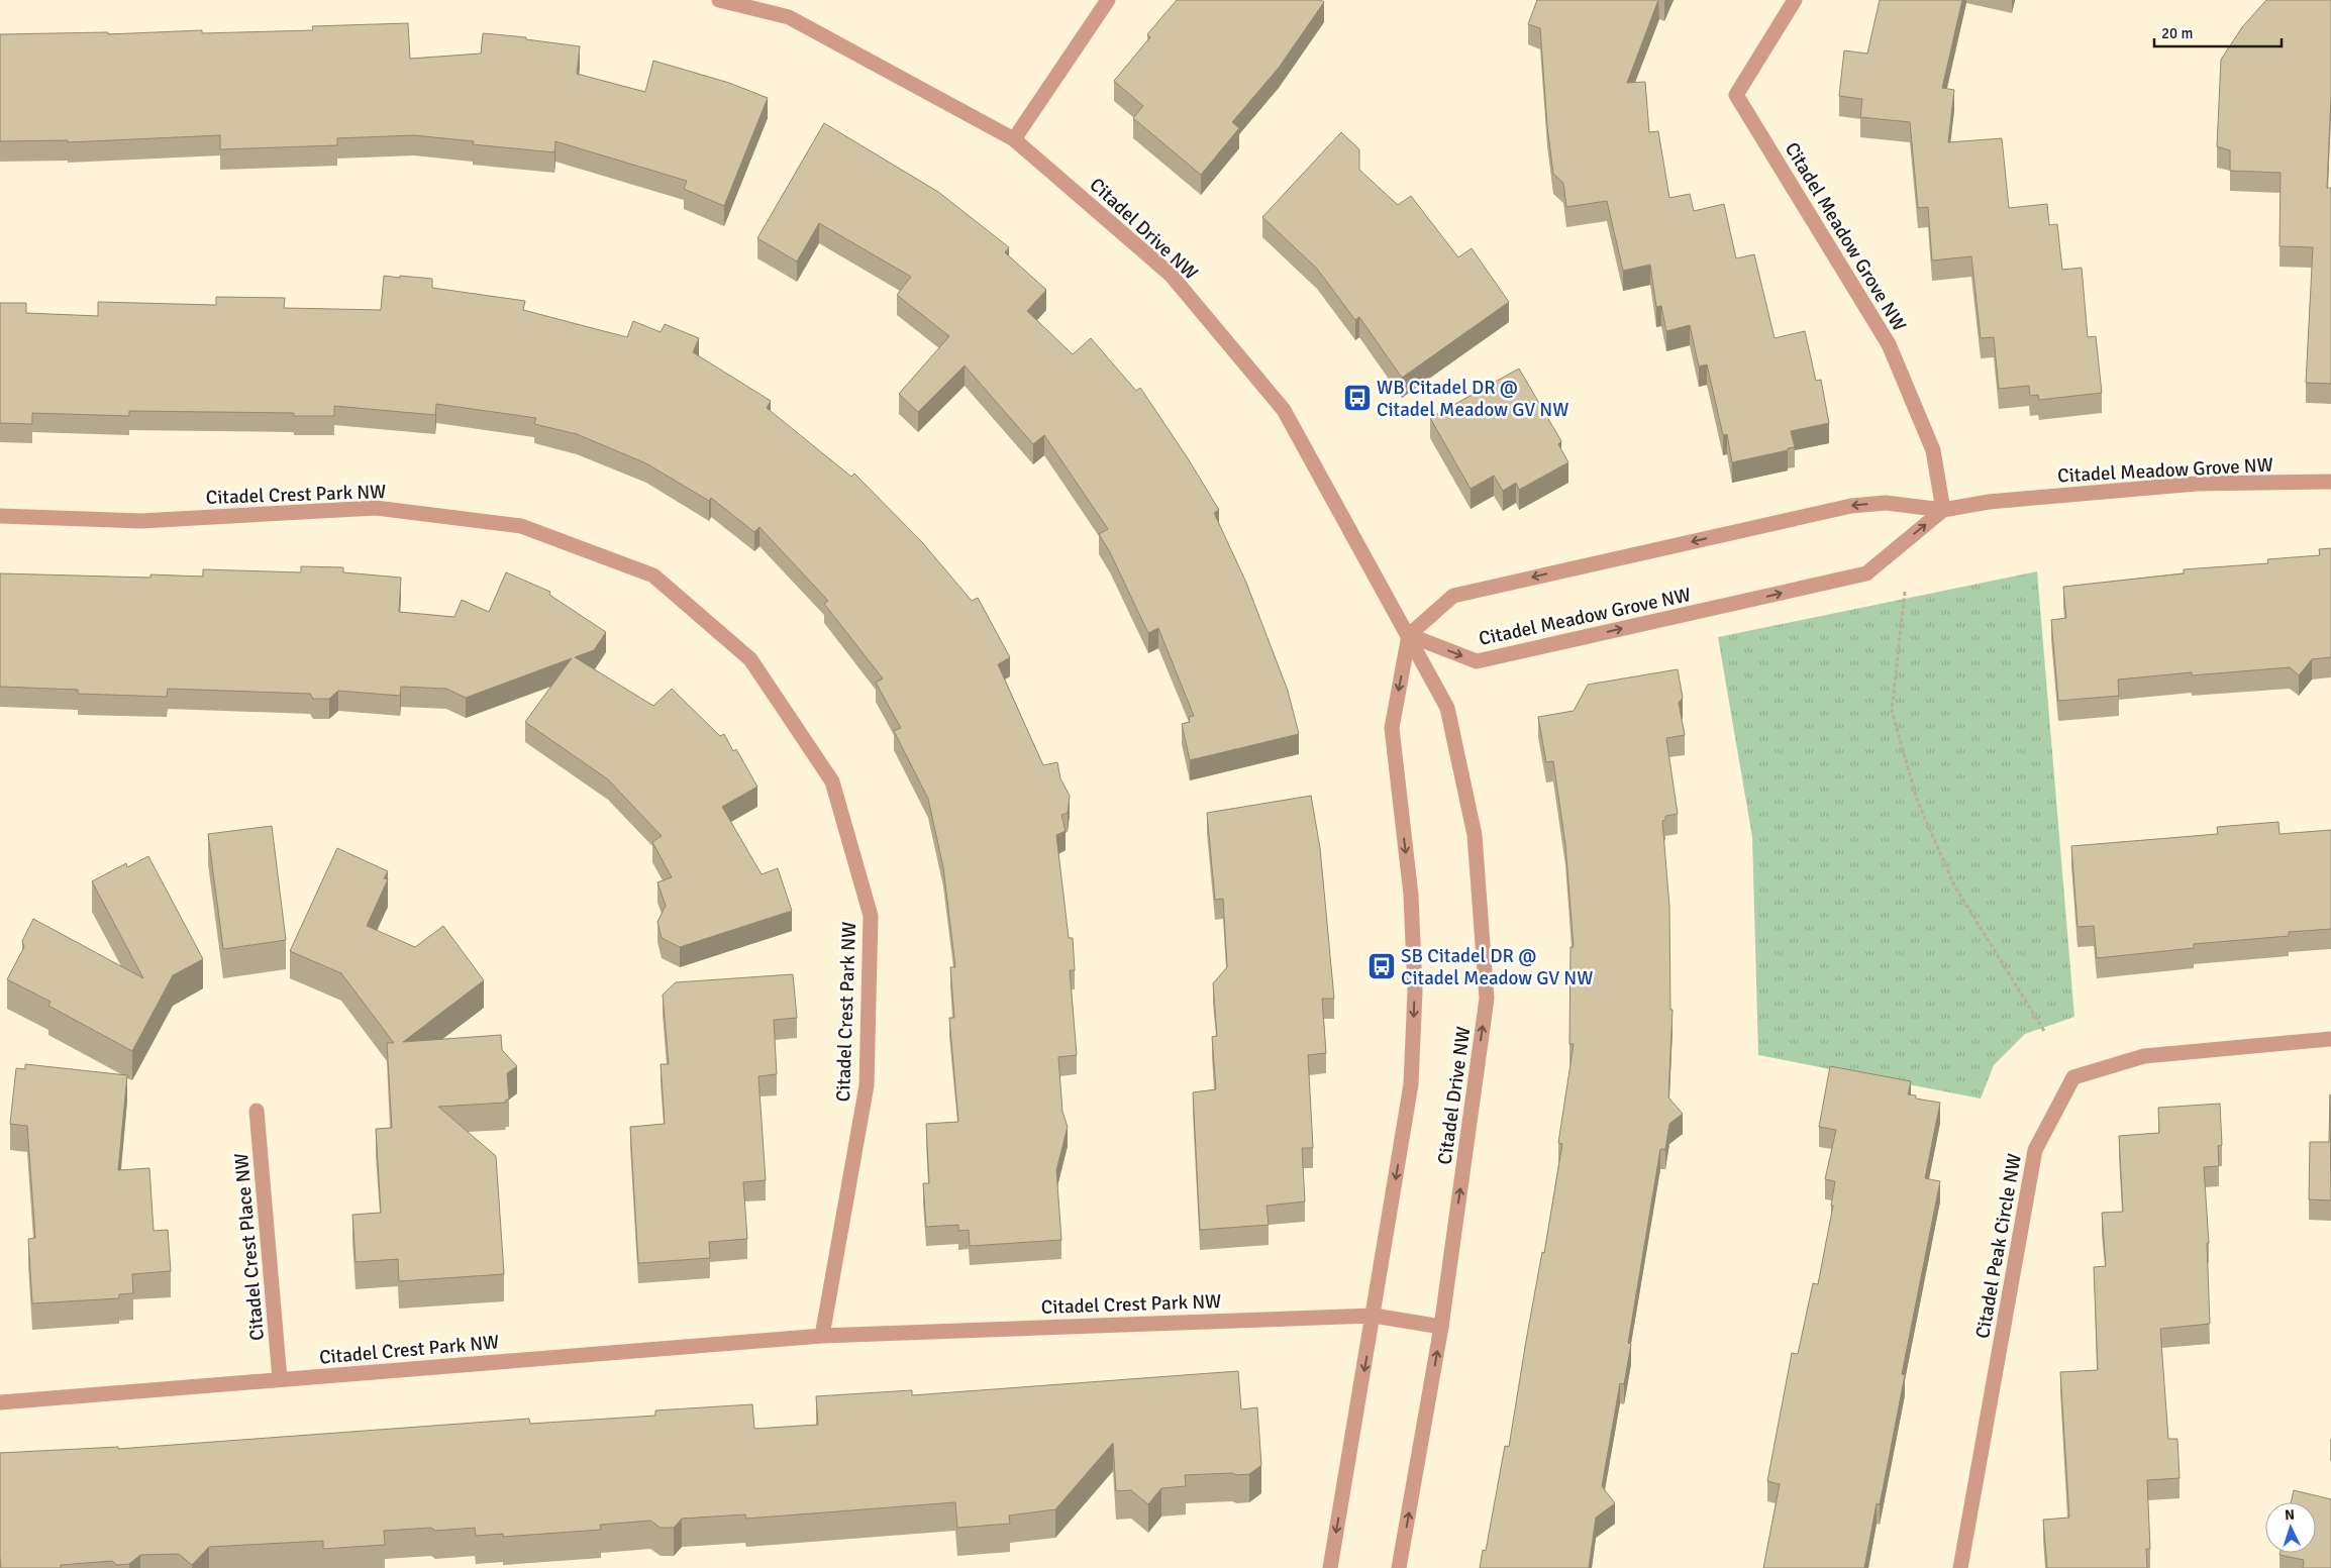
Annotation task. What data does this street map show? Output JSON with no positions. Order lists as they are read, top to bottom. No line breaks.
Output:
{"streets":{"street":["Citadel Drive NW","Citadel Meadow Grove NW","Citadel Crest Park NW","Citadel Peak Circle NW","Citadel Crest Place NW"]},"crossings":[["Citadel Drive NW","Citadel Meadow Grove NW"],["Citadel Drive NW","Citadel Crest Park NW"],["Citadel Crest Park NW","Citadel Crest Place NW"]],"places":{"bus stop":["WB Citadel DR @ Citadel Meadow GV NW","SB Citadel DR @ Citadel Meadow GV NW"]},"scale_bar":"20 m","north":"top"}
